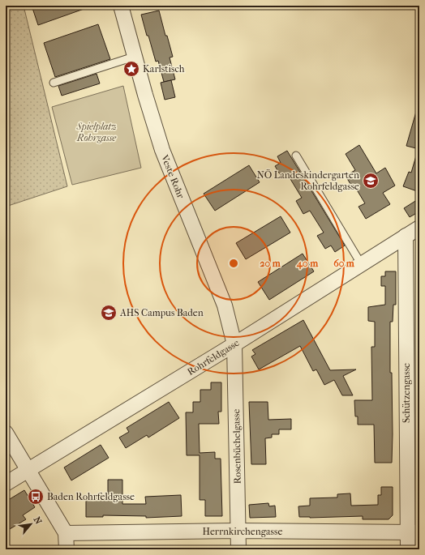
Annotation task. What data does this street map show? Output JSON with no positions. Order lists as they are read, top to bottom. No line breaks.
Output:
{"streets":{"street":["Veste Rohr","Rohrfeldgasse","Schützengasse","Rosenbüchelgasse","Herrnkirchengasse"]},"crossings":[["Veste Rohr","Rohrfeldgasse"],["Veste Rohr","Rosenbüchelgasse"],["Rohrfeldgasse","Schützengasse"],["Rohrfeldgasse","Rosenbüchelgasse"],["Schützengasse","Herrnkirchengasse"],["Rosenbüchelgasse","Herrnkirchengasse"]],"parks":["Spielplatz Rohrgasse"],"places":{"place":["Karlstisch"],"school or university":["NÖ Landeskindergarten Rohrfeldgasse","AHS Campus Baden"],"bus stop":["Baden Rohrfeldgasse"]},"north":"top right","rings":["20 m","40 m","60 m"]}
